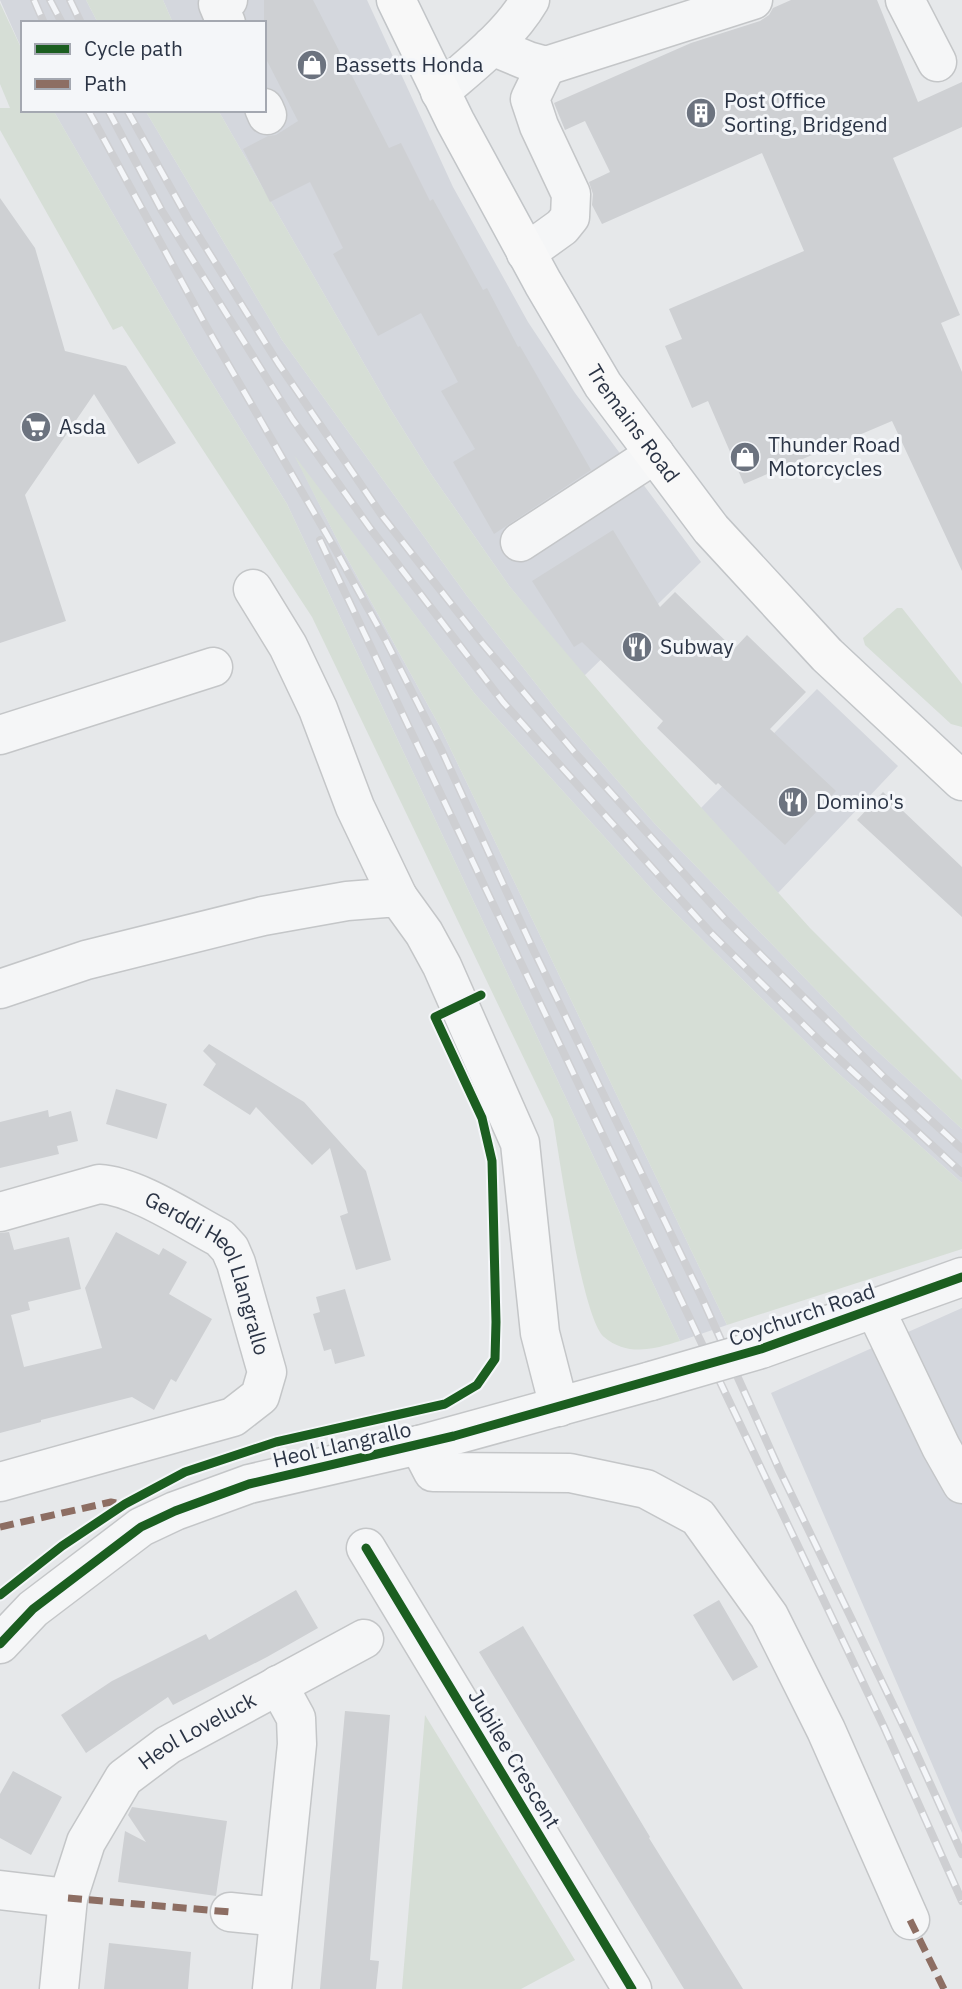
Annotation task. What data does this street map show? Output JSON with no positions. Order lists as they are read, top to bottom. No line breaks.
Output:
{"streets":{"main road":["Tremains Road"],"street":["Gerddi Heol Llangrallo","Coychurch Road","Heol Llangrallo","Heol Loveluck","Jubilee Crescent"]},"crossings":[["Coychurch Road","Heol Llangrallo"]],"places":{"shop":["Bassetts Honda","Thunder Road Motorcycles"],"building":["Post Office Sorting, Bridgend"],"supermarket":["Asda"],"restaurant":["Subway","Domino's"]},"legend":["Cycle path","Path"]}
